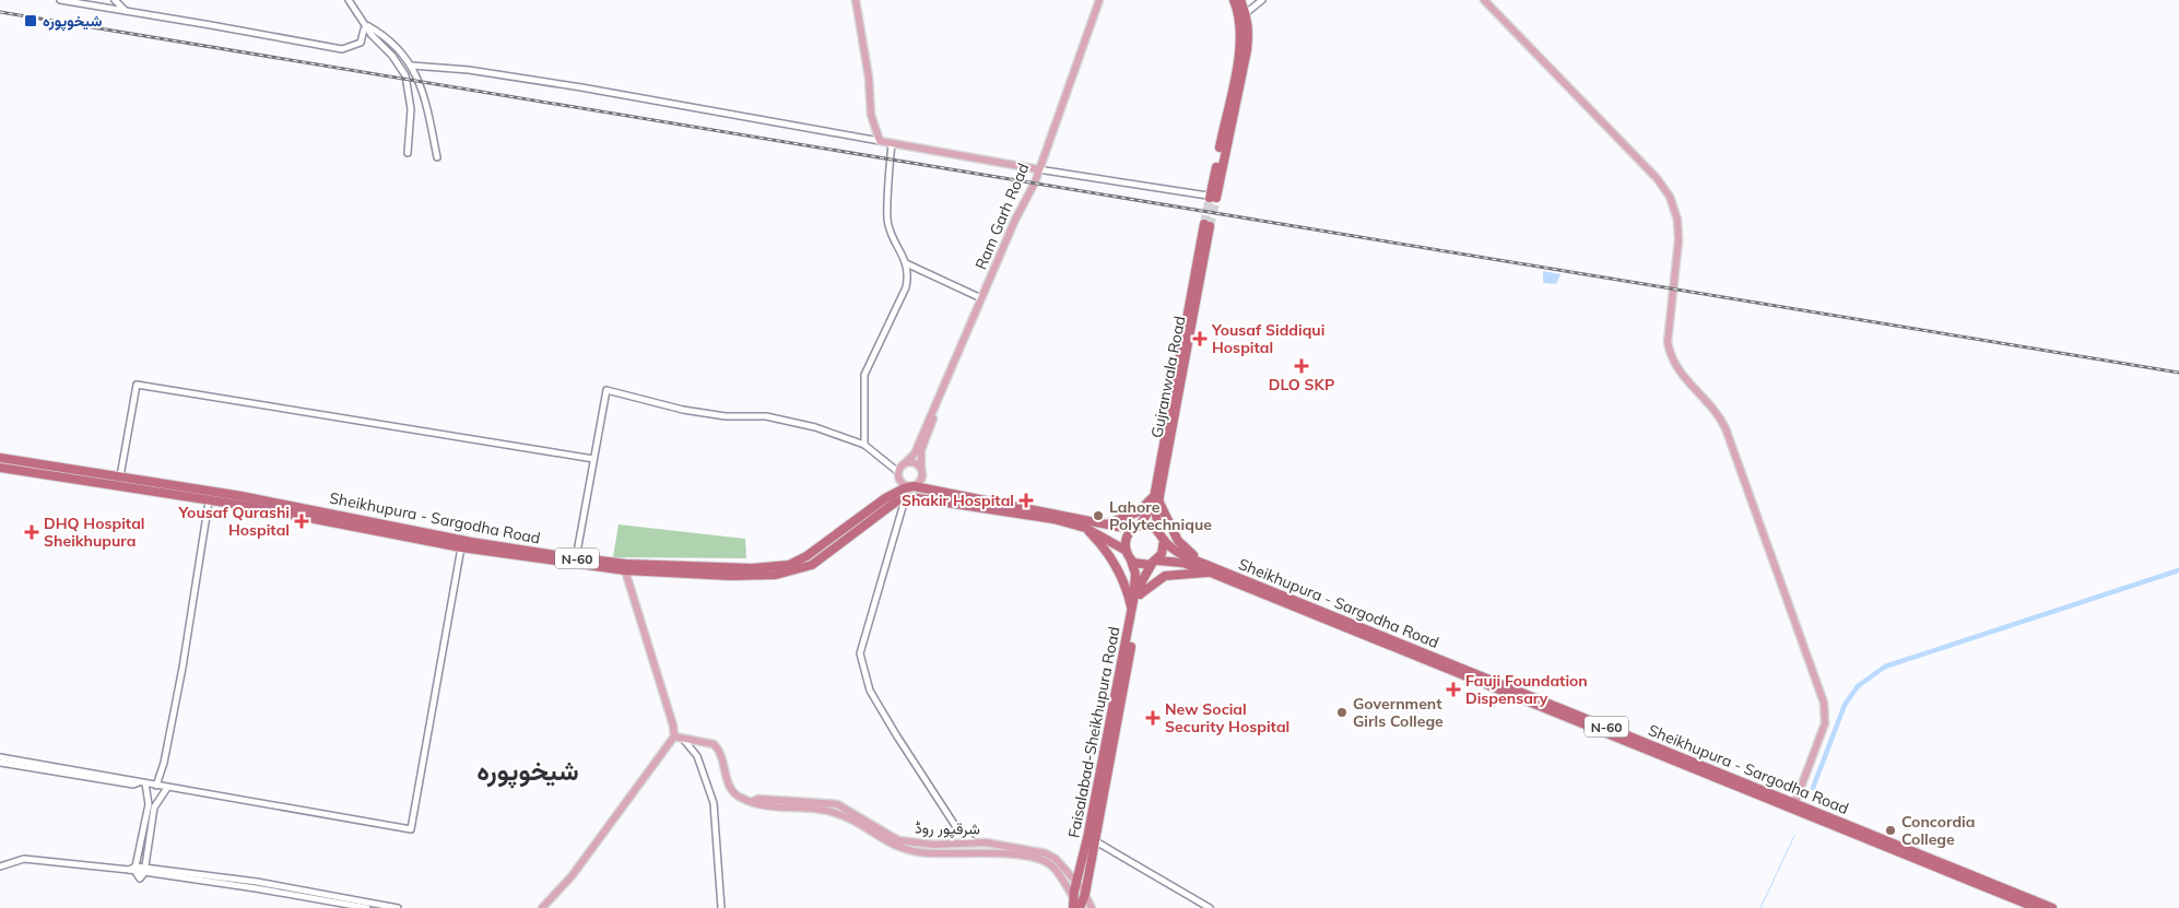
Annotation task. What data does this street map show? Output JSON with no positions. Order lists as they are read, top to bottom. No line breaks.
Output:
{"streets":{"highway":["Gujranwala Road","Sheikhupura - Sargodha Road","N-60","Faisalabad-Sheikhupura Road"],"main road":["Ram Garh Road","شرقپور روڈ"]},"crossings":[["Ram Garh Road","Sheikhupura - Sargodha Road"],["Gujranwala Road","Sheikhupura - Sargodha Road"],["Gujranwala Road","Faisalabad-Sheikhupura Road"],["Sheikhupura - Sargodha Road","Faisalabad-Sheikhupura Road"]],"districts":["شیخوپورہ"],"places":{"transit":["شیخوپورہ"],"health":["Yousaf Siddiqui Hospital","DLO SKP","Shakir Hospital","Yousaf Qurashi Hospital","DHQ Hospital Sheikhupura","Fauji Foundation Dispensary","New Social Security Hospital"],"other":["Lahore Polytechnique","Government Girls College","Concordia College"]}}
